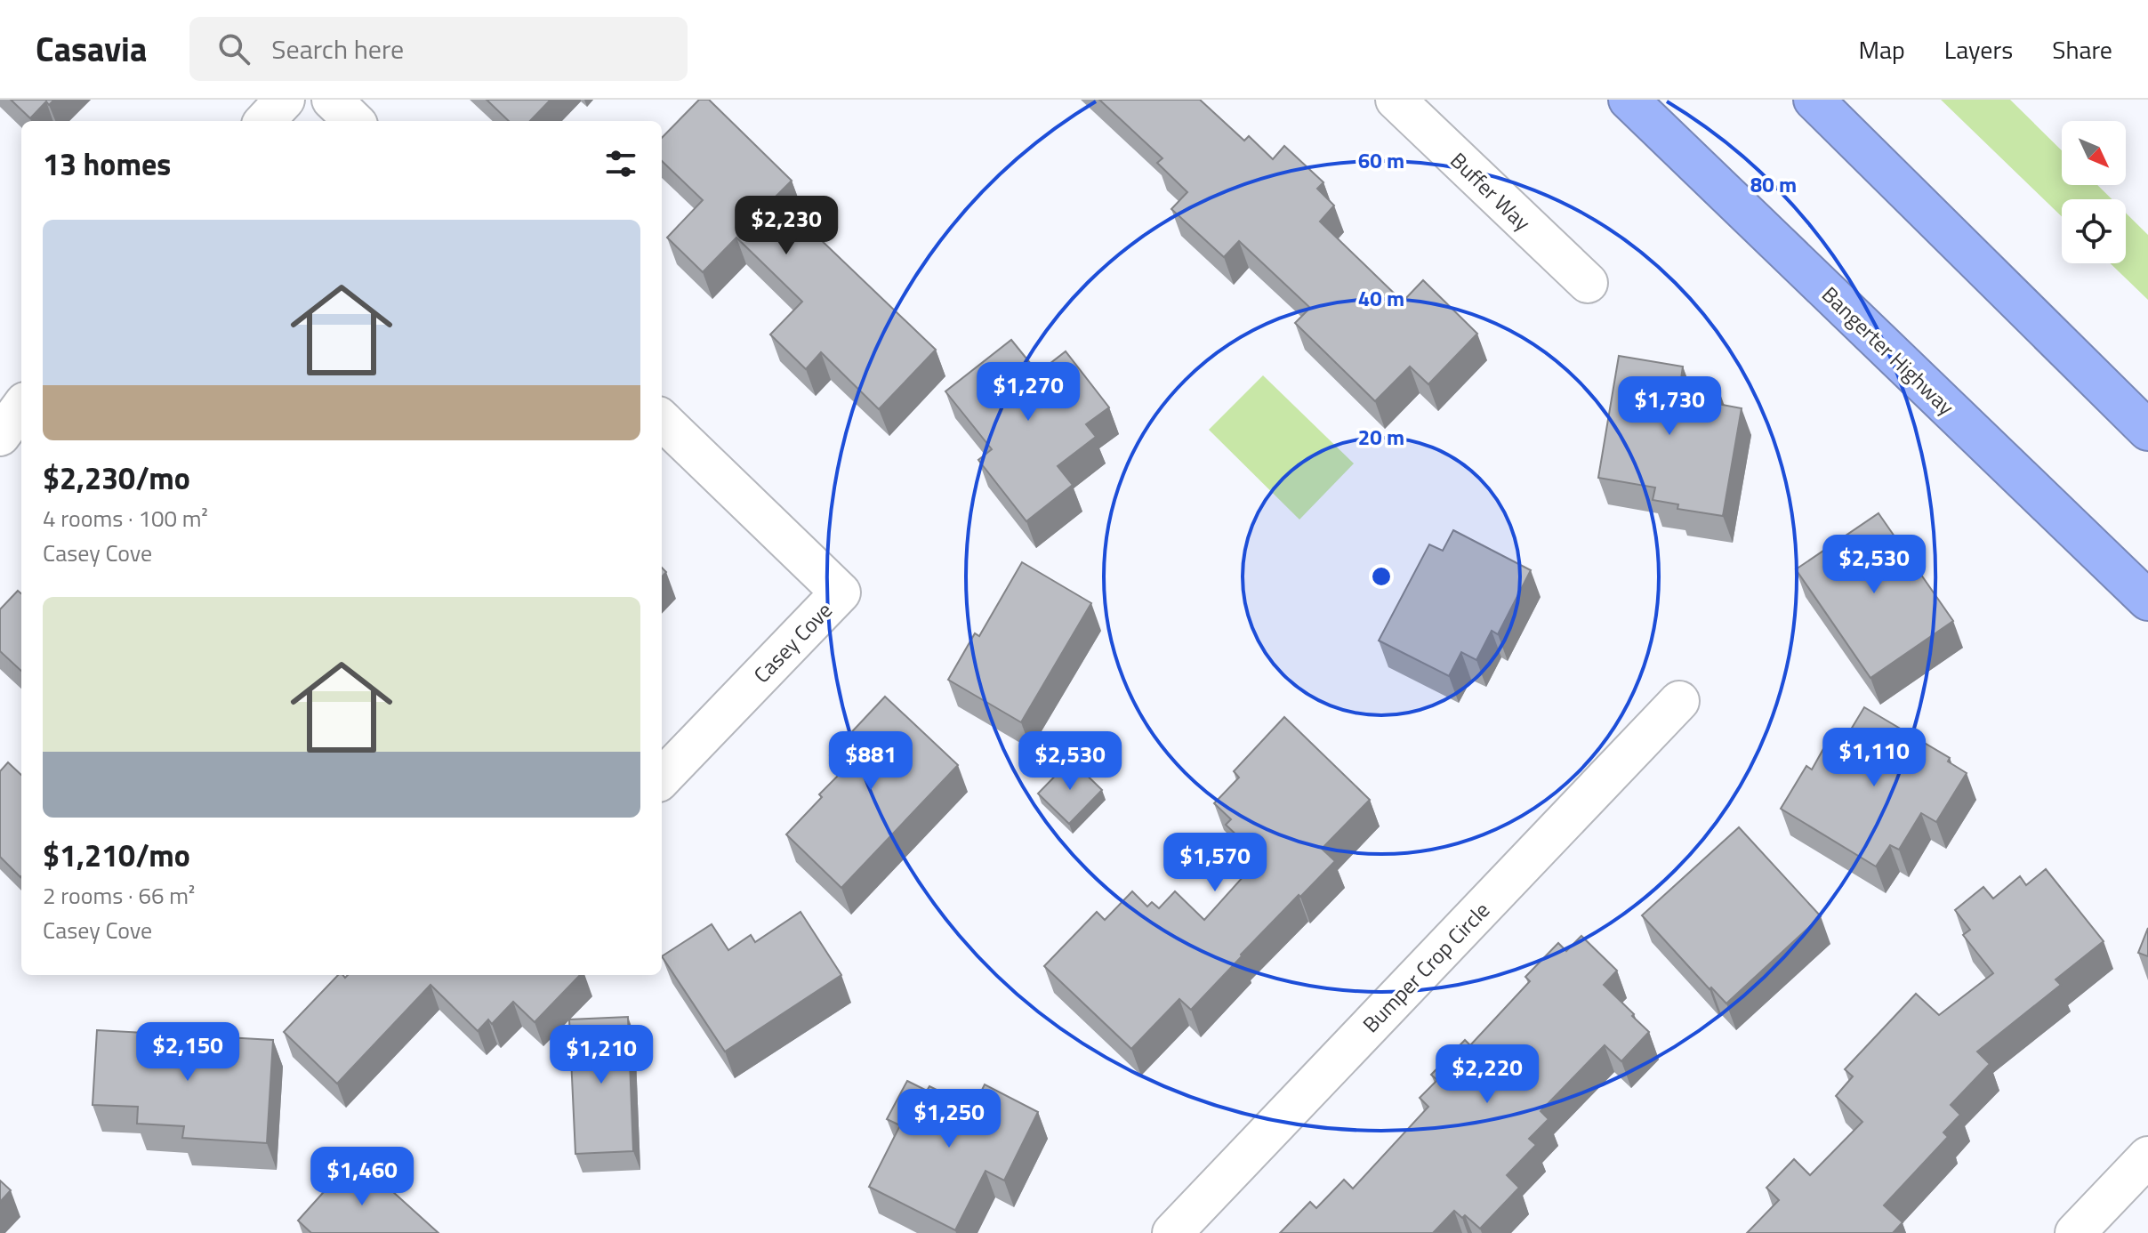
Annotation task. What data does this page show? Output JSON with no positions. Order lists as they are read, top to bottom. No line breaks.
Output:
{"streets":{"highway":["Bangerter Highway"],"street":["Buffer Way","Casey Cove","Bumper Crop Circle"]},"north":"bottom right","page":{"header":"Casavia","search":"Search here","nav":["Map","Layers","Share"],"heading":"13 homes","price":["$2,230","$1,270","$1,730","$2,530","$1,110","$881","$2,530","$1,570","$2,150","$1,210","$2,220","$1,250","$1,460"],"list":[{"name":"$2,230/mo","note":"4 rooms · 100 m² · Casey Cove"},{"name":"$1,210/mo","note":"2 rooms · 66 m² · Casey Cove"}]},"rings":["60 m","80 m","40 m","20 m"]}
